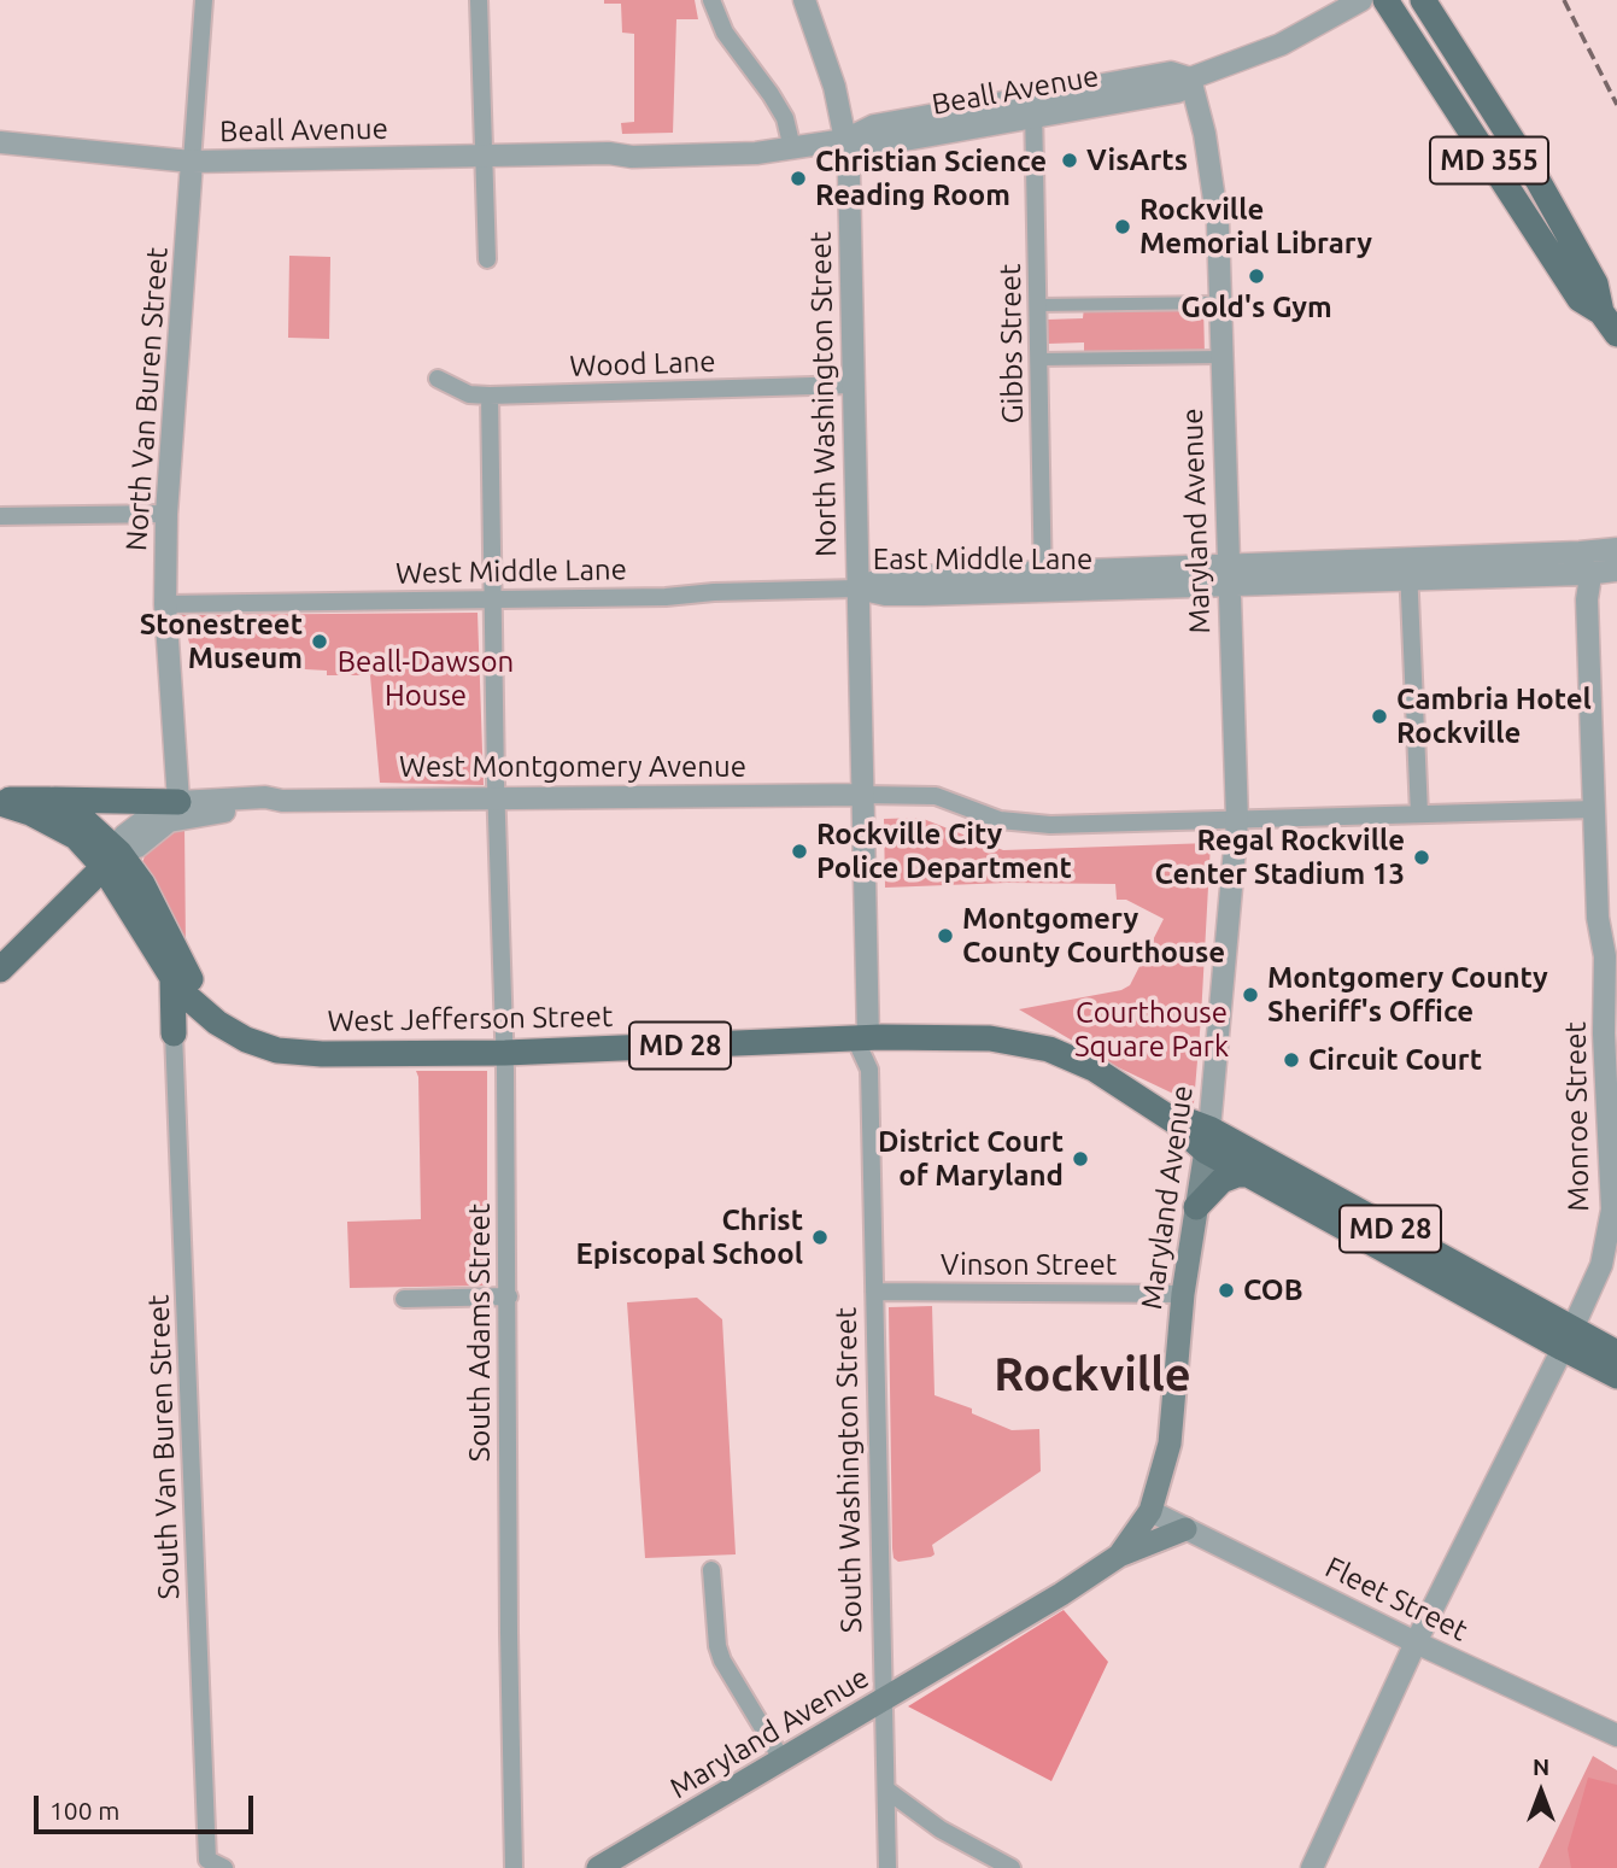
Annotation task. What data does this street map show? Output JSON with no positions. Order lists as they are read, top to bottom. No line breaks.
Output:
{"streets":{"main road":["MD 355","Maryland Avenue","West Jefferson Street","MD 28"],"street":["Beall Avenue","Gibbs Street","Wood Lane","North Washington Street","North Van Buren Street","East Middle Lane","West Middle Lane","West Montgomery Avenue","Monroe Street","Vinson Street","South Adams Street","South Van Buren Street","South Washington Street","Fleet Street"]},"crossings":[["Beall Avenue","Gibbs Street"],["Beall Avenue","North Washington Street"],["Beall Avenue","North Van Buren Street"],["Beall Avenue","Maryland Avenue"],["Gibbs Street","East Middle Lane"],["Wood Lane","North Washington Street"],["Wood Lane","South Adams Street"],["North Washington Street","East Middle Lane"],["North Washington Street","West Middle Lane"],["North Washington Street","West Montgomery Avenue"],["North Washington Street","South Washington Street"],["North Van Buren Street","West Middle Lane"],["North Van Buren Street","West Montgomery Avenue"],["Maryland Avenue","East Middle Lane"],["Maryland Avenue","West Jefferson Street"],["Maryland Avenue","MD 28"],["Maryland Avenue","Vinson Street"],["Maryland Avenue","South Washington Street"],["Maryland Avenue","Fleet Street"],["East Middle Lane","West Middle Lane"],["East Middle Lane","Monroe Street"],["West Middle Lane","South Adams Street"],["West Montgomery Avenue","West Jefferson Street"],["West Montgomery Avenue","South Adams Street"],["West Montgomery Avenue","South Washington Street"],["West Jefferson Street","MD 28"],["West Jefferson Street","South Adams Street"],["West Jefferson Street","South Washington Street"],["MD 28","Monroe Street"],["Monroe Street","Fleet Street"],["Vinson Street","South Washington Street"]],"districts":["Rockville"],"parks":["Beall-Dawson House","Courthouse Square Park"],"places":["VisArts","Christian Science Reading Room","Rockville Memorial Library","Gold's Gym","Stonestreet Museum","Cambria Hotel Rockville","Rockville City Police Department","Regal Rockville Center Stadium 13","Montgomery County Courthouse","Montgomery County Sheriff's Office","Circuit Court","District Court of Maryland","Christ Episcopal School","COB"],"scale_bar":"100 m","north":"top"}
